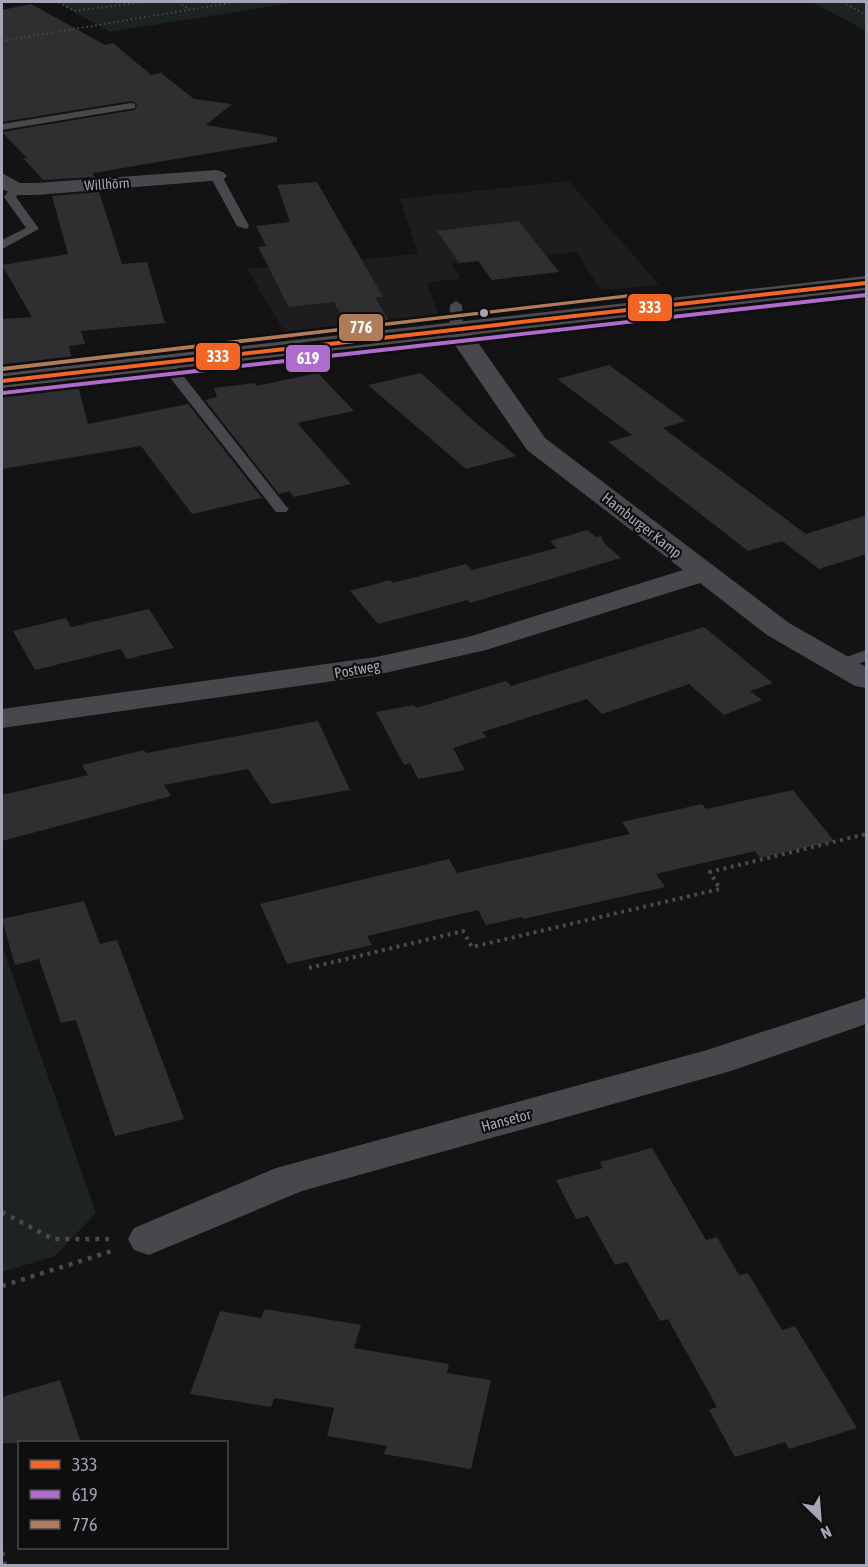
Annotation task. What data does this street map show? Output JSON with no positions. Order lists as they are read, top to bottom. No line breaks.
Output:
{"streets":{"street":["Willhörn","Hamburger Kamp","Postweg","Hansetor"]},"crossings":[["Hamburger Kamp","Postweg"]],"lines":["transit line 333","transit line 619","transit line 776"],"legend":["333","619","776"],"north":"bottom right"}
